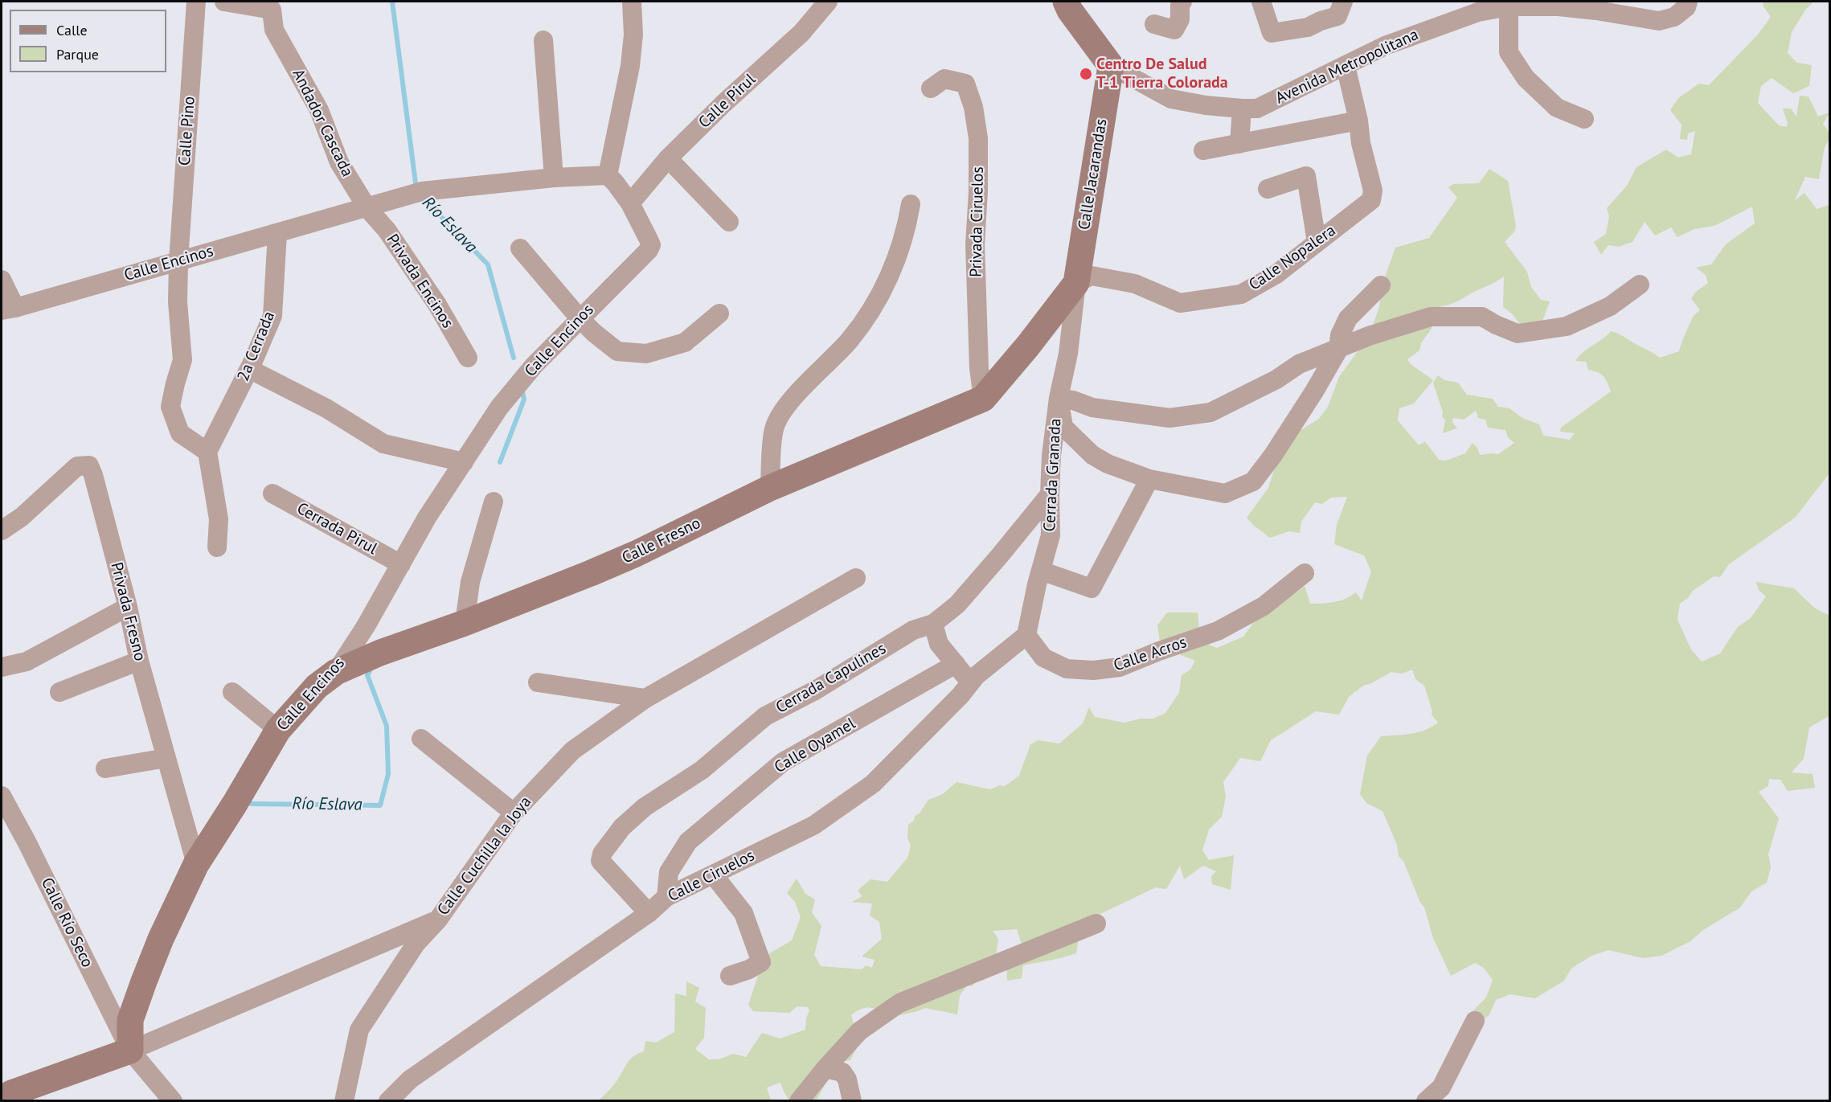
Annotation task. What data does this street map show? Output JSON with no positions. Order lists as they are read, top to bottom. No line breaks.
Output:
{"streets":{"street":["Avenida Metropolitana","Calle Pirul","Andador Cascada","Calle Pino","Calle Jacarandas","Privada Ciruelos","Calle Nopalera","Calle Encinos","Privada Encinos","2a Cerrada","Cerrada Granada","Cerrada Pirul","Calle Fresno","Privada Fresno","Calle Acros","Cerrada Capulines","Calle Oyamel","Calle Cuchilla la Joya","Calle Ciruelos","Calle Río Seco"]},"crossings":[["Avenida Metropolitana","Calle Jacarandas"],["Avenida Metropolitana","Calle Nopalera"],["Calle Pirul","Calle Encinos"],["Andador Cascada","Calle Encinos"],["Andador Cascada","Privada Encinos"],["Calle Pino","Calle Encinos"],["Calle Pino","2a Cerrada"],["Calle Jacarandas","Privada Ciruelos"],["Calle Jacarandas","Calle Nopalera"],["Calle Jacarandas","Cerrada Granada"],["Calle Jacarandas","Calle Fresno"],["Privada Ciruelos","Calle Fresno"],["Calle Encinos","Privada Encinos"],["Calle Encinos","2a Cerrada"],["Calle Encinos","Cerrada Pirul"],["Calle Encinos","Calle Fresno"],["Calle Encinos","Privada Fresno"],["Calle Encinos","Calle Cuchilla la Joya"],["Calle Encinos","Calle Río Seco"],["Cerrada Granada","Calle Acros"],["Cerrada Granada","Cerrada Capulines"],["Cerrada Capulines","Calle Ciruelos"],["Calle Oyamel","Calle Ciruelos"],["Calle Cuchilla la Joya","Calle Río Seco"]],"water":["Río Eslava"],"places":["Centro De Salud T-1 Tierra Colorada"],"legend":["Calle","Parque"]}
